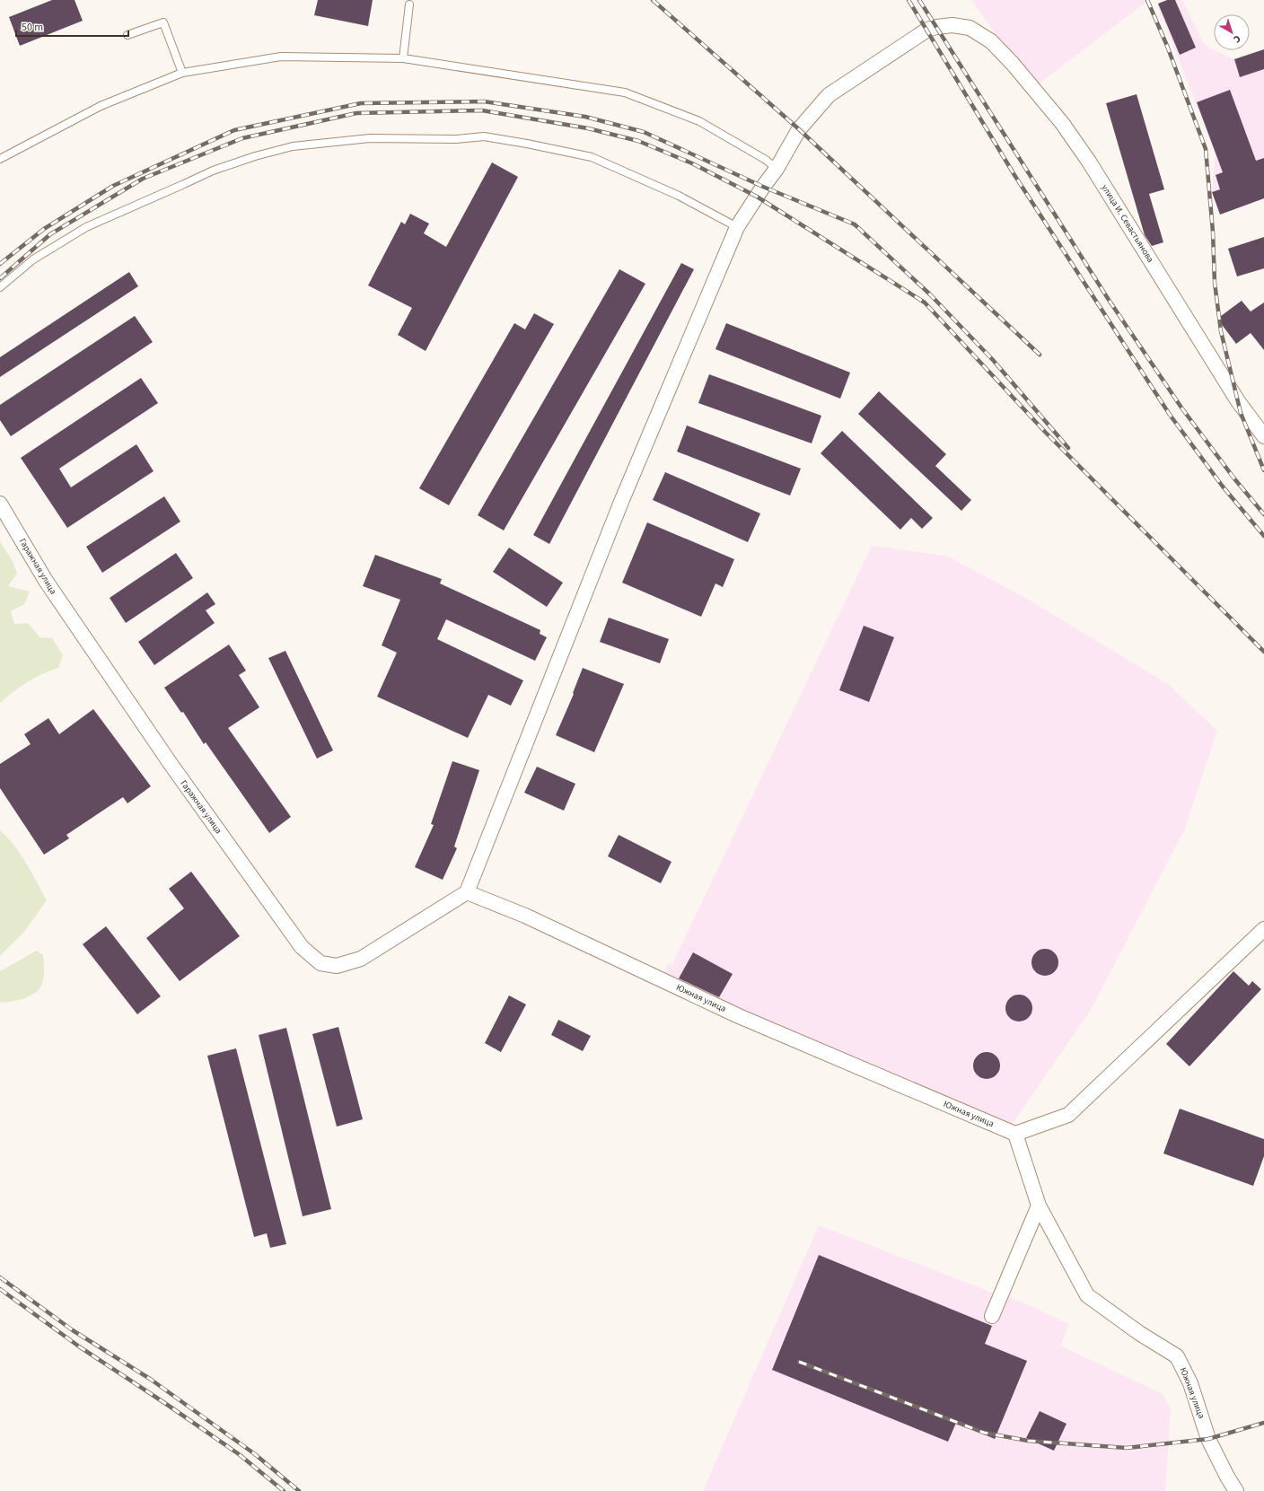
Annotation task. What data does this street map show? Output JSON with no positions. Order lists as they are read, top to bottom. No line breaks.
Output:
{"streets":{"street":["улица И. Севастьянова","Гаражная улица","Южная улица"]},"crossings":[["Гаражная улица","Южная улица"]],"scale_bar":"50 m","north":"bottom right"}
